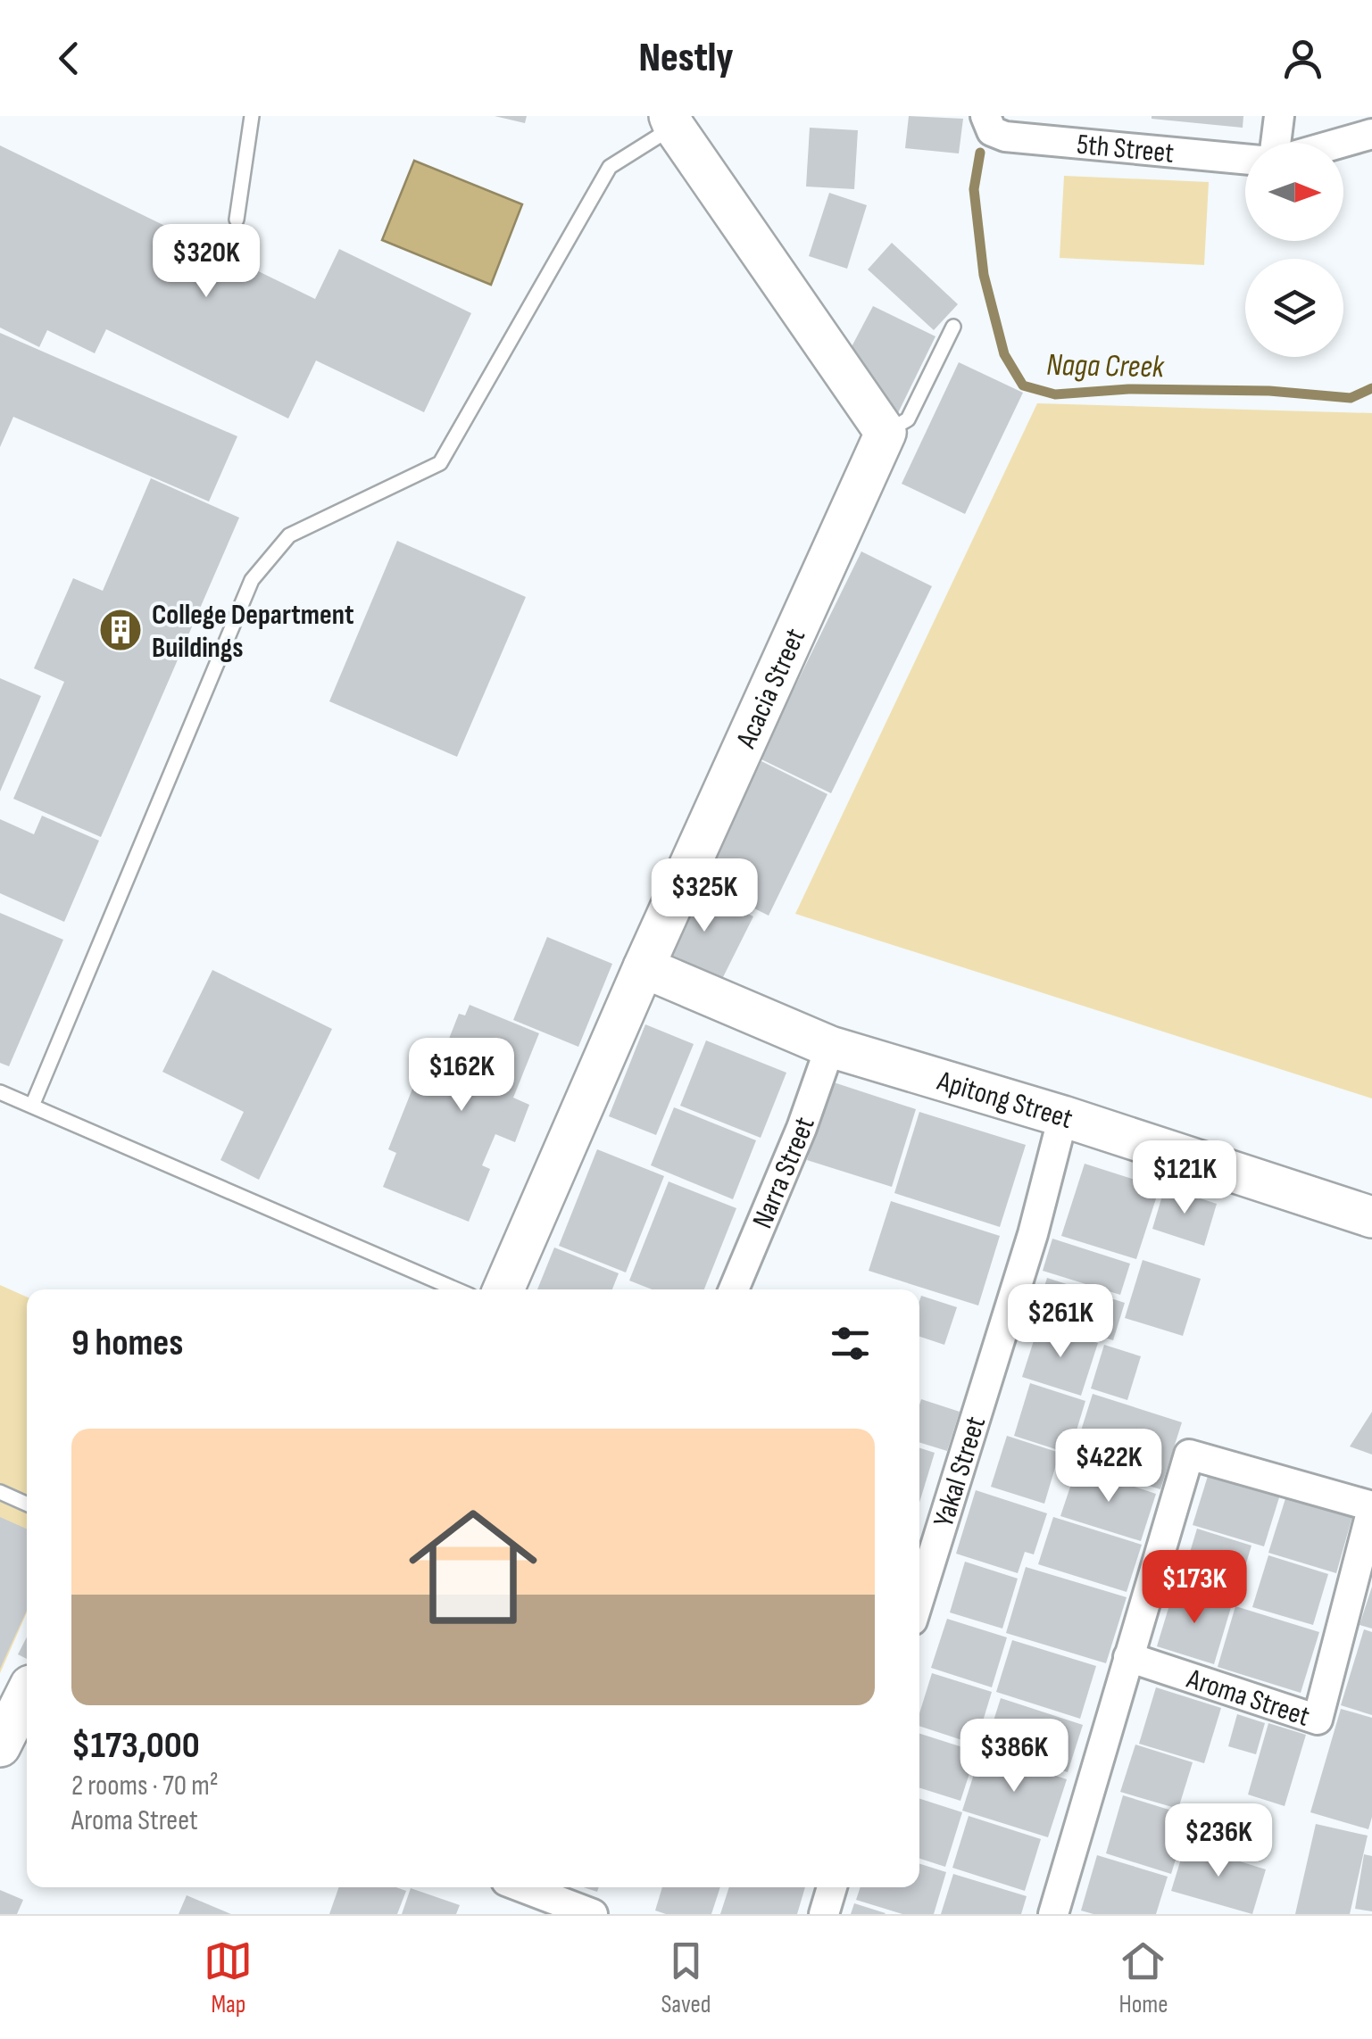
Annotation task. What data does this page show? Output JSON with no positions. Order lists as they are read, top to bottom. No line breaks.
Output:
{"streets":{"street":["5th Street","Acacia Street","Apitong Street","Narra Street","Yakal Street","Aroma Street"]},"crossings":[["Acacia Street","Apitong Street"],["Apitong Street","Narra Street"],["Apitong Street","Yakal Street"]],"water":["Naga Creek"],"places":{"building":["College Department Buildings"]},"north":"right","page":{"header":"Nestly","price":["$320K","$325K","$162K","$121K","$261K","$422K","$173K","$386K","$236K"],"heading":"9 homes","list":[{"name":"$173,000","note":"2 rooms · 70 m² · Aroma Street"}],"tabs":["Map","Saved","Home"]}}
